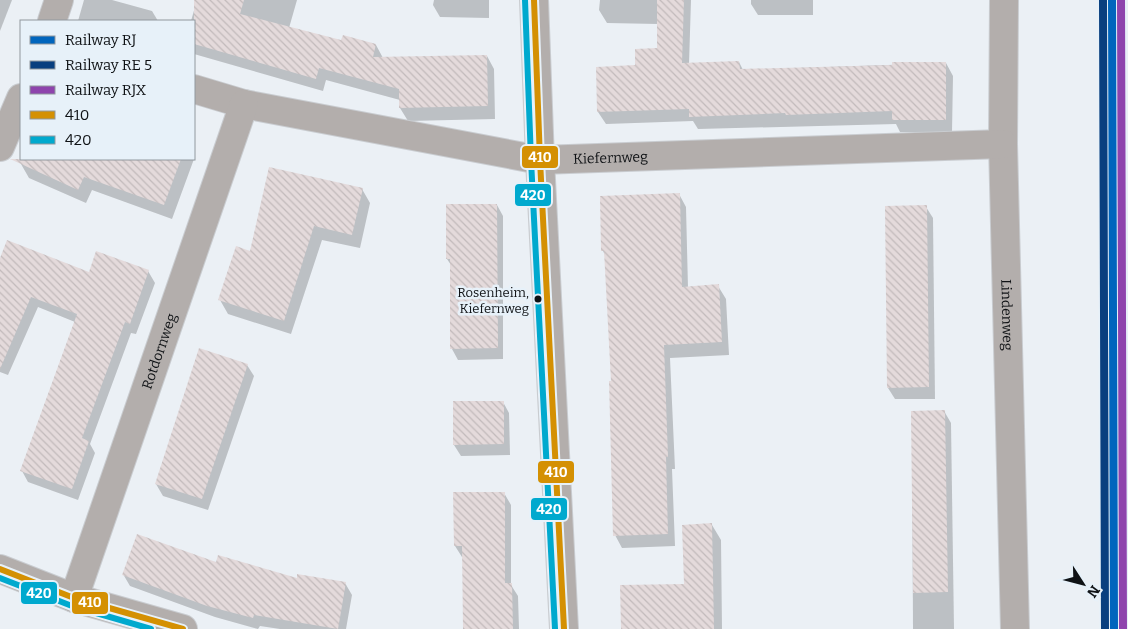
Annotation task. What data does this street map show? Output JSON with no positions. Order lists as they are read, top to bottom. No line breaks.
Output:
{"streets":{"street":["Kiefernweg","Lindenweg","Rotdornweg"]},"crossings":[["Kiefernweg","Lindenweg"],["Kiefernweg","Rotdornweg"]],"places":["Rosenheim, Kiefernweg"],"lines":["rail line RJ","rail line RJX","transit line 410","transit line 420"],"legend":["Railway RJ","Railway RE 5","Railway RJX","410","420"],"north":"bottom right"}
